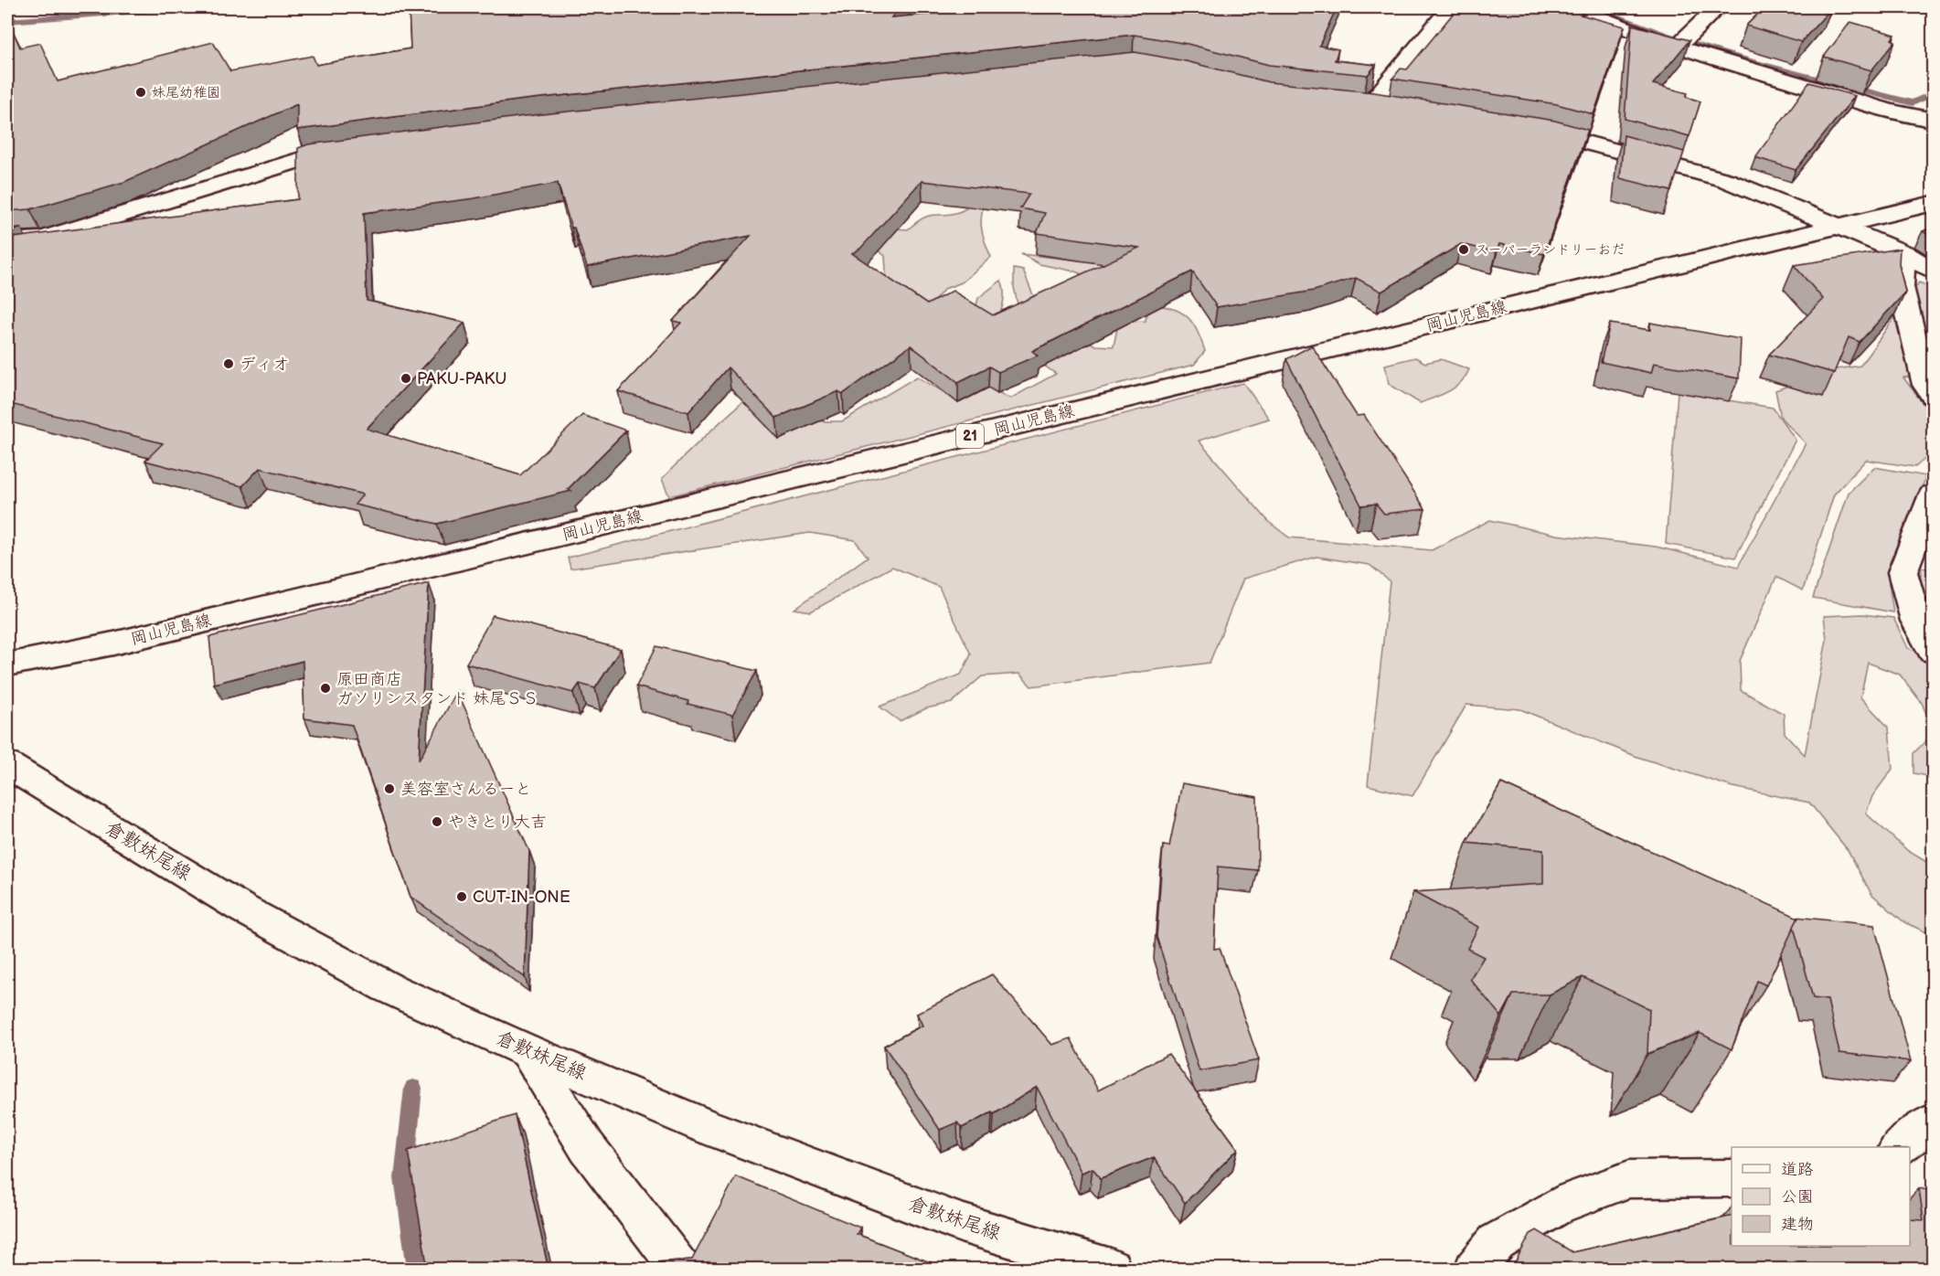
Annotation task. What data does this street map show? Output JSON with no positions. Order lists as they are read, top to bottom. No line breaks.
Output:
{"streets":{"main road":["岡山児島線","21","倉敷妹尾線"]},"places":["妹尾幼稚園","スーパーランドリーおだ","ディオ","PAKU-PAKU","原田商店 ガソリンスタンド 妹尾ＳＳ","美容室さんるーと","やきとり大吉","CUT-IN-ONE"],"legend":["道路","公園","建物"]}
